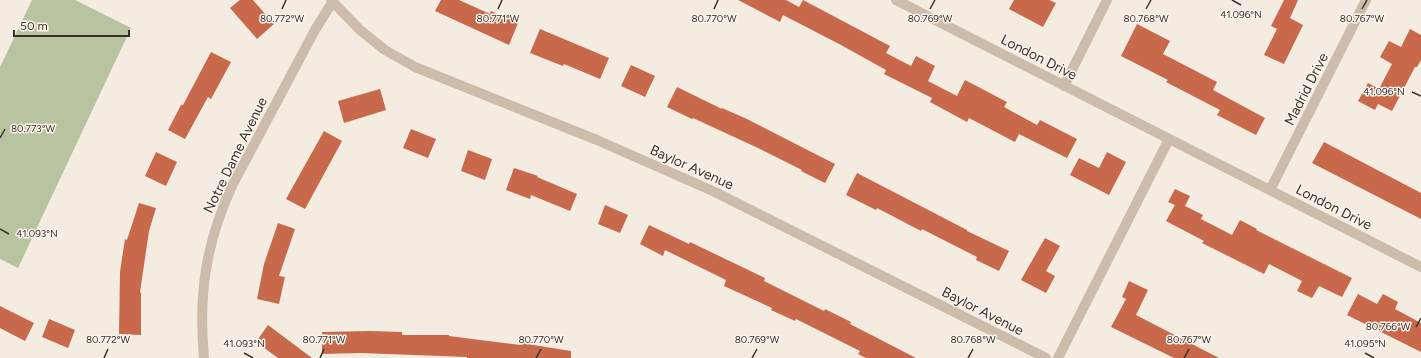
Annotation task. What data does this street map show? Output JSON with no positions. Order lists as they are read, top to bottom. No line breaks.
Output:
{"streets":{"street":["London Drive","Madrid Drive","Notre Dame Avenue","Baylor Avenue"]},"crossings":[["London Drive","Madrid Drive"],["Notre Dame Avenue","Baylor Avenue"]],"scale_bar":"50 m","coordinates":["41.096°N","80.772°W","80.771°W","80.770°W","80.769°W","80.768°W","80.767°W","80.773°W","41.093°N","80.766°W","41.095°N"]}
